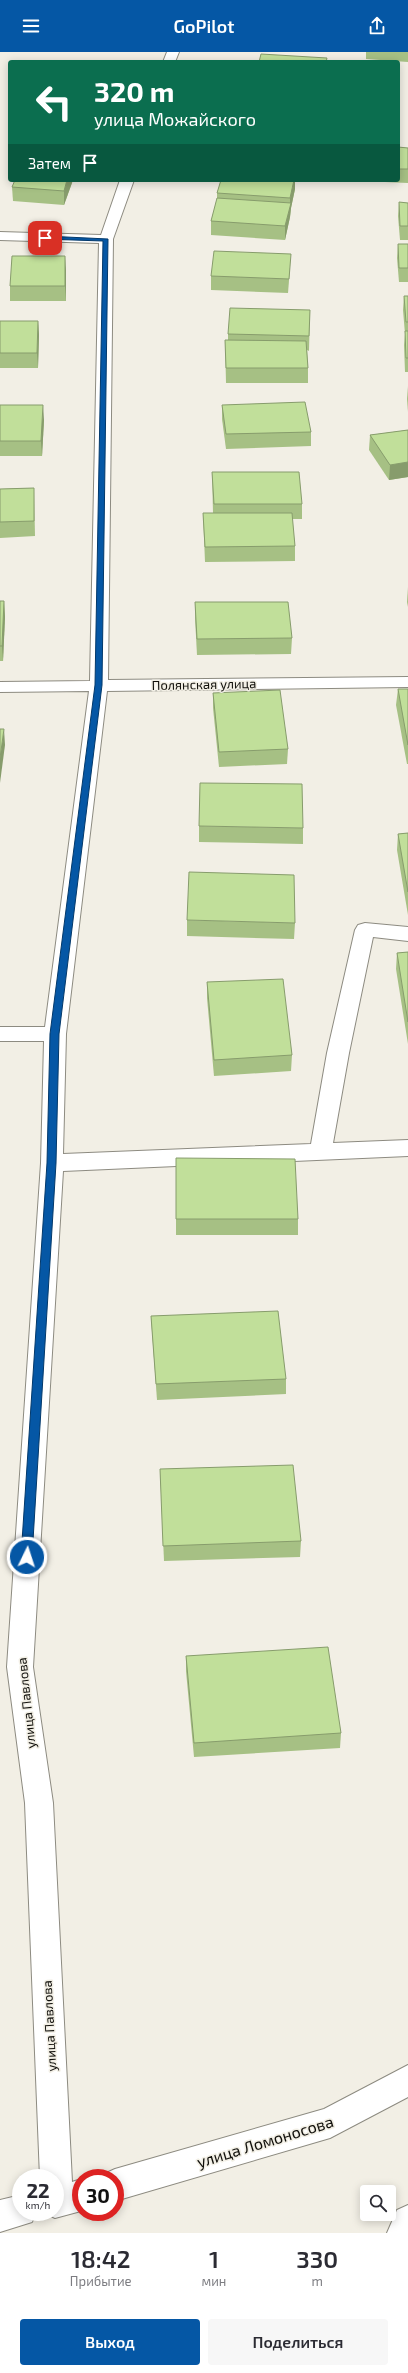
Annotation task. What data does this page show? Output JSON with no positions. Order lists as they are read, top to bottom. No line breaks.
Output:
{"streets":{"street":["Полянская улица","улица Павлова","улица Ломоносова"]},"crossings":[["Полянская улица","улица Павлова"]],"page":{"header":"GoPilot","turn":["320 m","улица Можайского"],"then":"Затем","speed":"22 km/h","limit":"30","eta":["18:42","Прибытие","1","мин","330","m"],"buttons":["Выход","Поделиться"]}}
